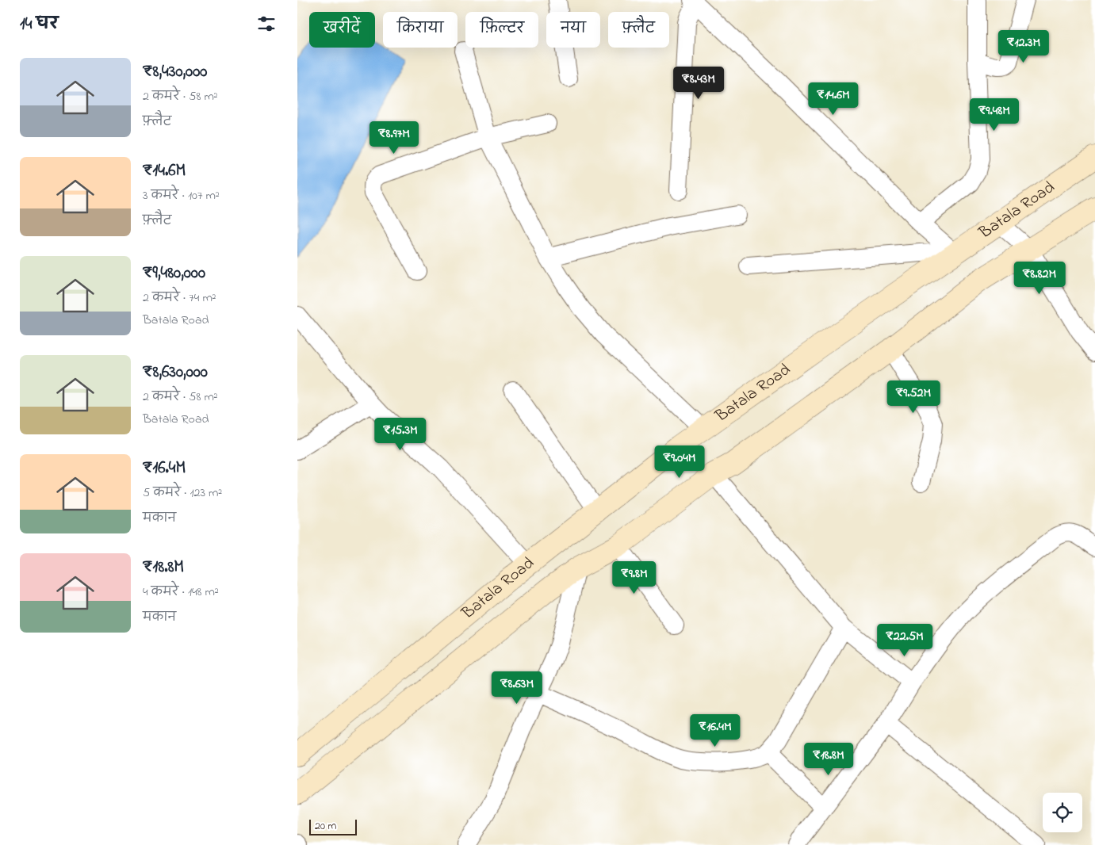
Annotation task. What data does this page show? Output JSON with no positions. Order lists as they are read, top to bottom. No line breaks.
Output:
{"streets":{"main road":["Batala Road"]},"scale_bar":"20 m","page":{"heading":"14 घर","chip":["खरीदें","किराया","फ़िल्टर","नया","फ़्लैट"],"price":["₹12.3M","₹8.43M","₹14.6M","₹9.48M","₹8.97M","₹8.82M","₹9.52M","₹15.3M","₹9.04M","₹9.8M","₹22.5M","₹8.63M","₹16.4M","₹18.8M"],"list":[{"name":"₹8,430,000","note":"2 कमरे · 58 m² · फ़्लैट"},{"name":"₹14.6M","note":"3 कमरे · 107 m² · फ़्लैट"},{"name":"₹9,480,000","note":"2 कमरे · 74 m² · Batala Road"},{"name":"₹8,630,000","note":"2 कमरे · 58 m² · Batala Road"},{"name":"₹16.4M","note":"5 कमरे · 123 m² · मकान"},{"name":"₹18.8M","note":"4 कमरे · 148 m² · मकान"}],"scale":"20 m"}}
